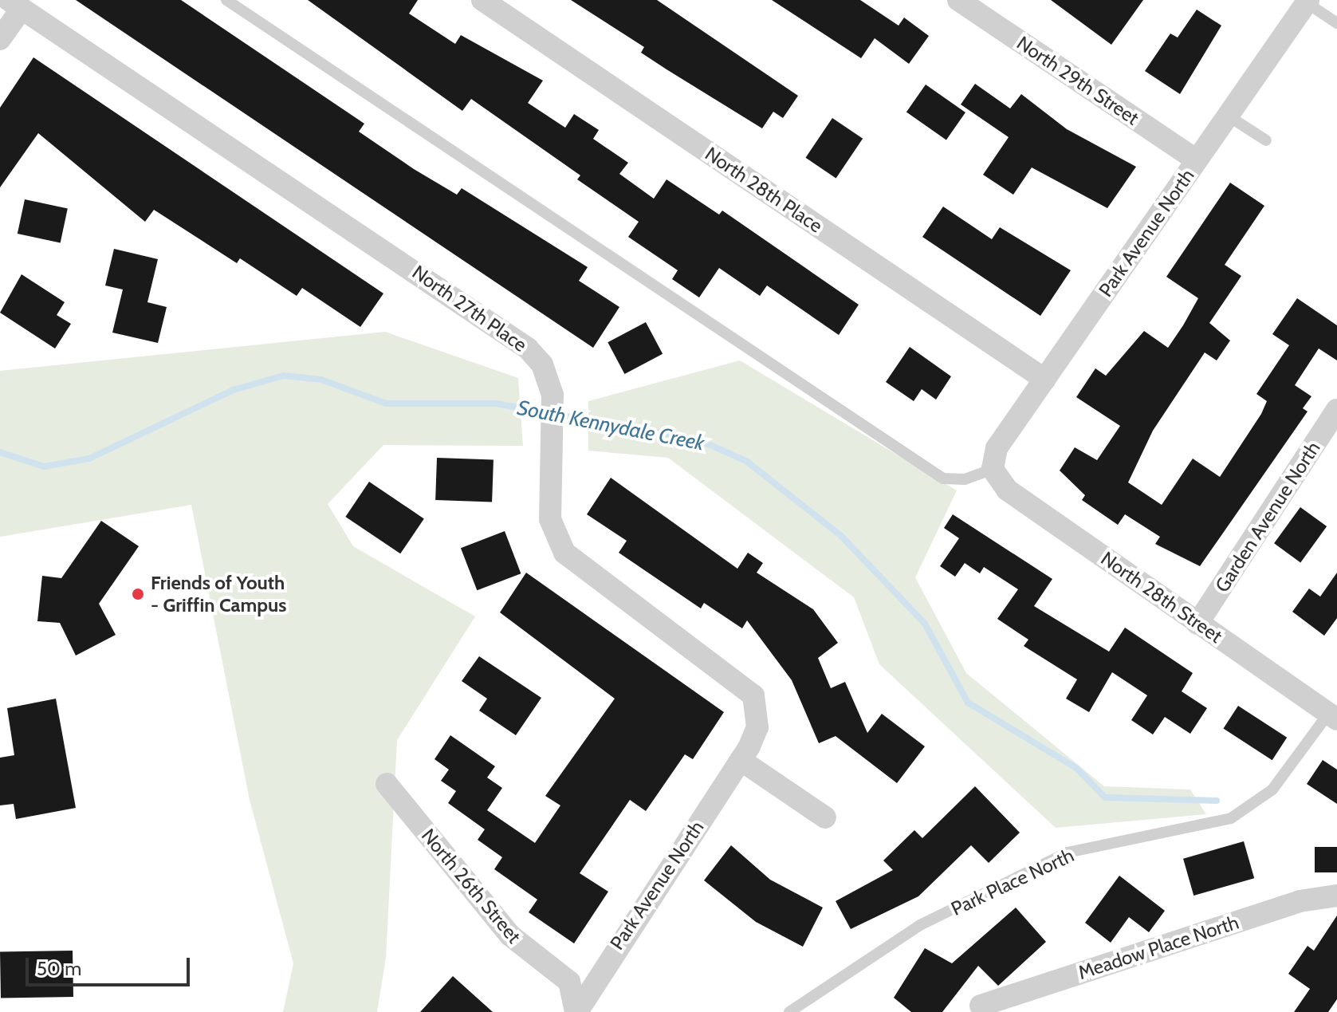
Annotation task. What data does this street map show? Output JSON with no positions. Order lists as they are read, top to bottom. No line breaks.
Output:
{"streets":{"street":["North 29th Street","North 28th Place","Park Avenue North","North 27th Place","Garden Avenue North","North 28th Street","North 26th Street","Meadow Place North"],"lane":["Park Place North"]},"crossings":[["North 29th Street","Park Avenue North"],["North 28th Place","Park Avenue North"],["Park Avenue North","North 27th Place"],["Park Avenue North","North 28th Street"],["Park Avenue North","North 26th Street"],["Garden Avenue North","North 28th Street"],["North 28th Street","Park Place North"]],"water":["South Kennydale Creek"],"places":["Friends of Youth - Griffin Campus"],"scale_bar":"50 m"}
